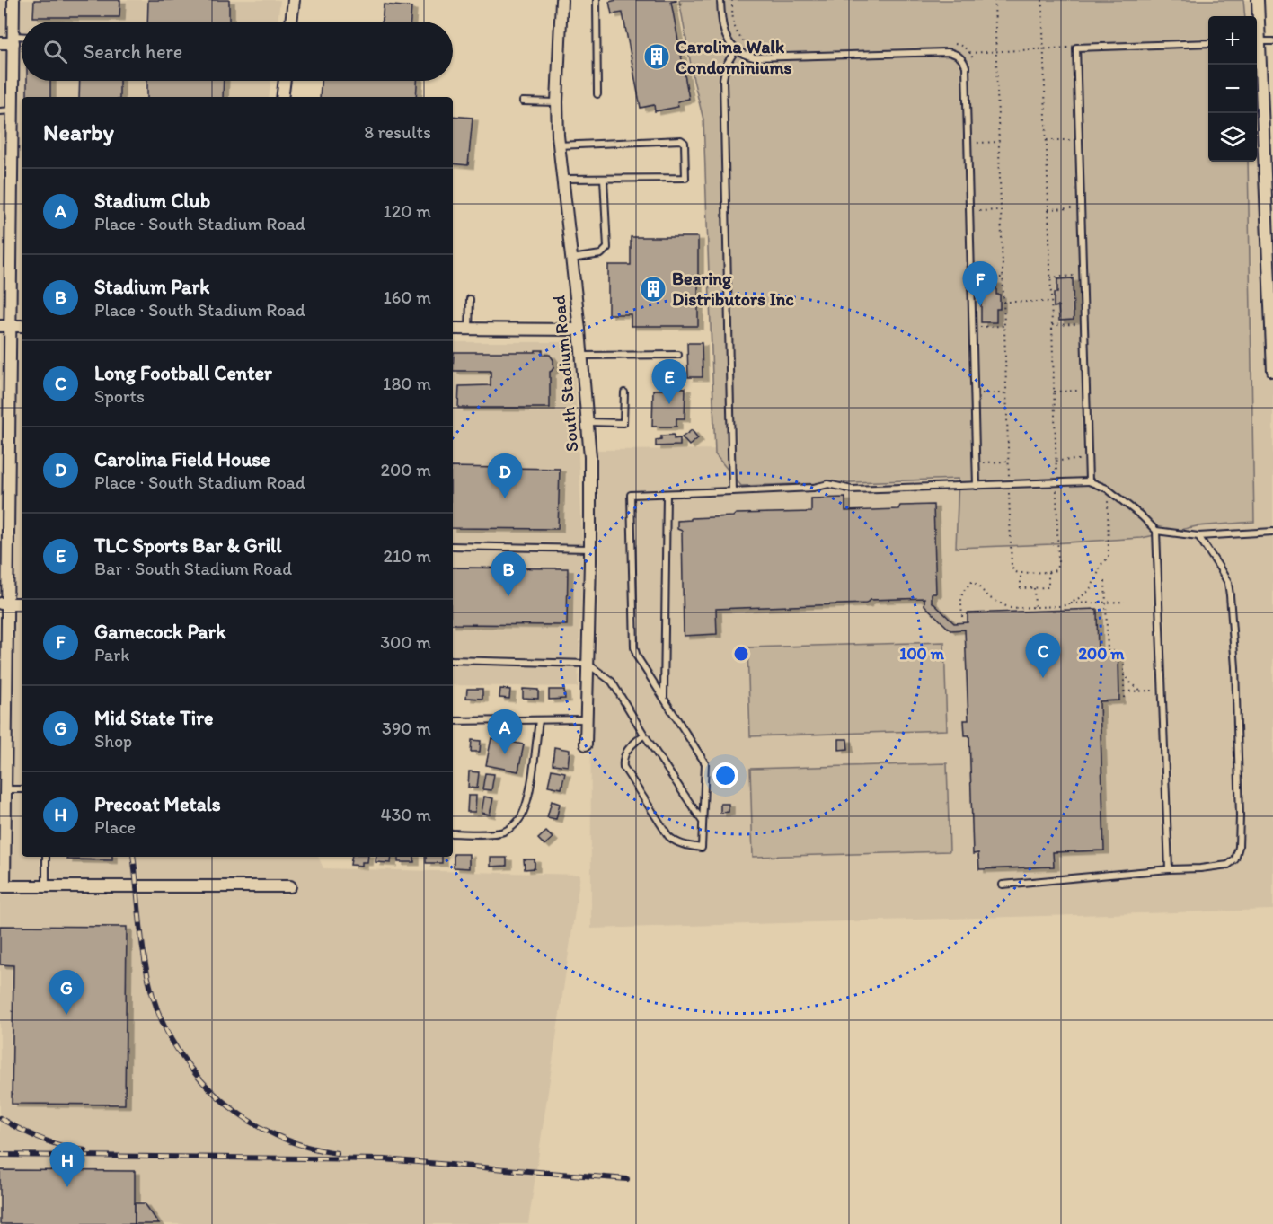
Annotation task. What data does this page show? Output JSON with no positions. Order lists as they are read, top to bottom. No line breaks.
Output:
{"streets":{"street":["South Stadium Road"]},"places":{"building":["Carolina Walk Condominiums","Bearing Distributors Inc"]},"page":{"map_buttons":["+","−"],"search":"Search here","heading":["Nearby","8 results"],"list":[{"mark":"A","name":"Stadium Club","note":"Place · South Stadium Road","value":"120 m"},{"mark":"B","name":"Stadium Park","note":"Place · South Stadium Road","value":"160 m"},{"mark":"C","name":"Long Football Center","note":"Sports","value":"180 m"},{"mark":"D","name":"Carolina Field House","note":"Place · South Stadium Road","value":"200 m"},{"mark":"E","name":"TLC Sports Bar & Grill","note":"Bar · South Stadium Road","value":"210 m"},{"mark":"F","name":"Gamecock Park","note":"Park","value":"300 m"},{"mark":"G","name":"Mid State Tire","note":"Shop","value":"390 m"},{"mark":"H","name":"Precoat Metals","note":"Place","value":"430 m"}],"pins":["F","E","D","B","C","A","G","H"]},"rings":["100 m","200 m"]}
